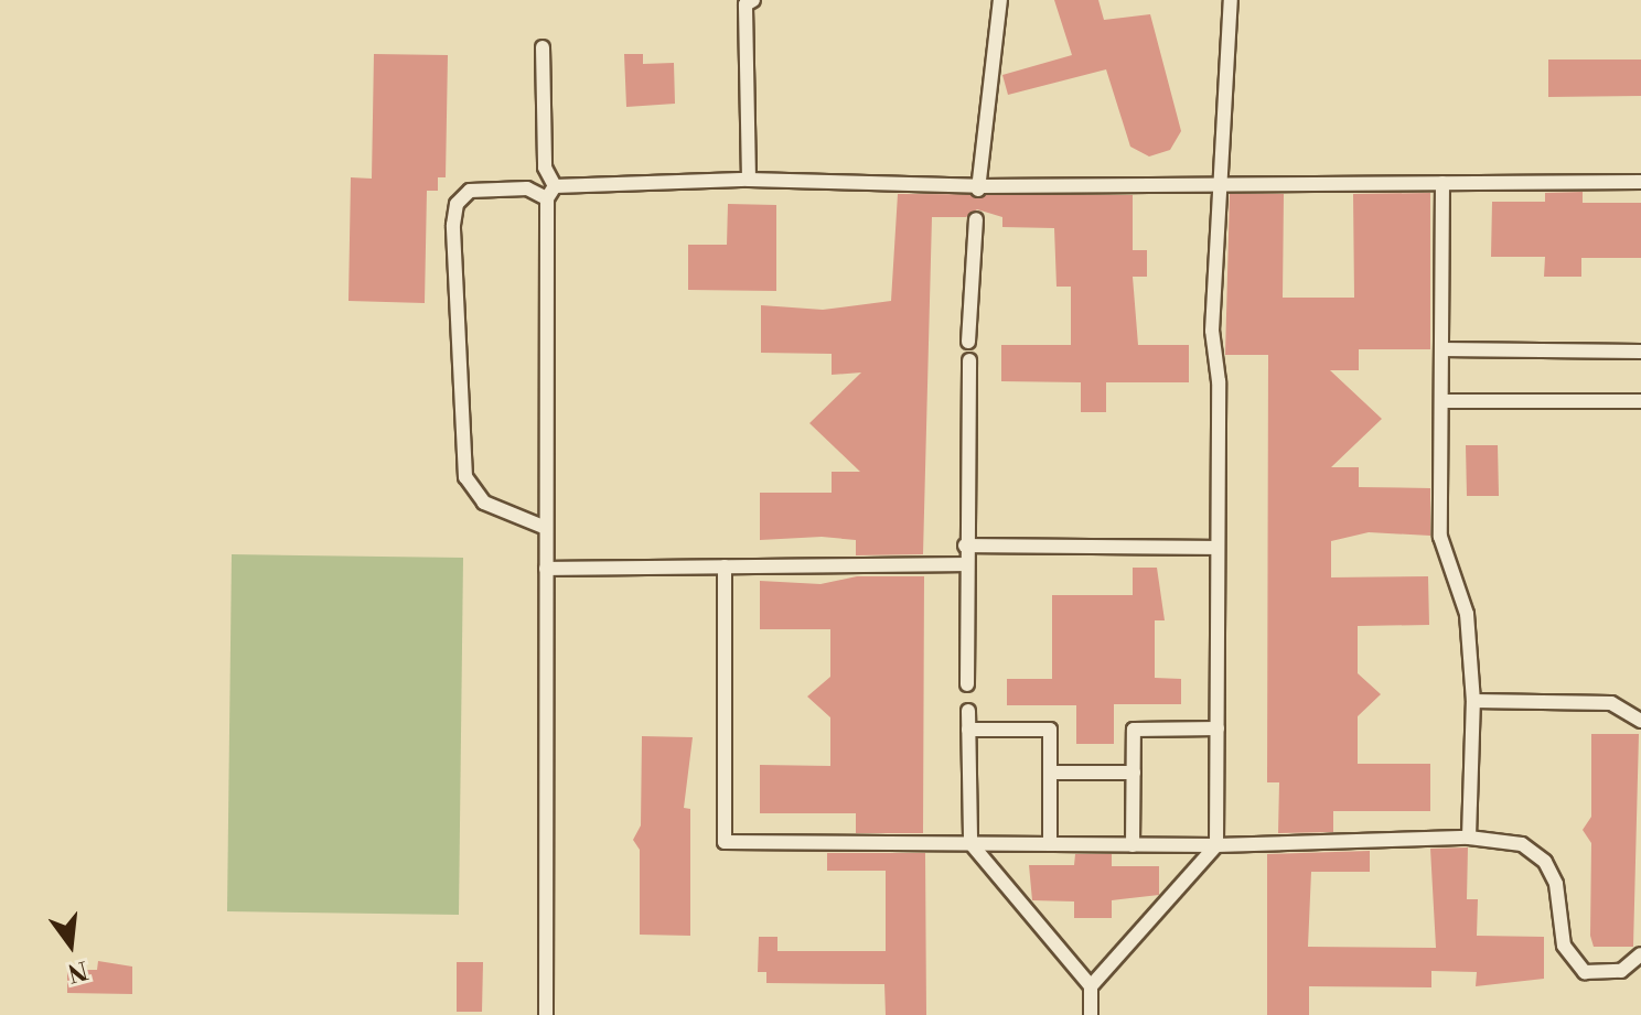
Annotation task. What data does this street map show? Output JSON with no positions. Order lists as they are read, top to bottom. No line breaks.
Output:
{"north":"bottom"}
